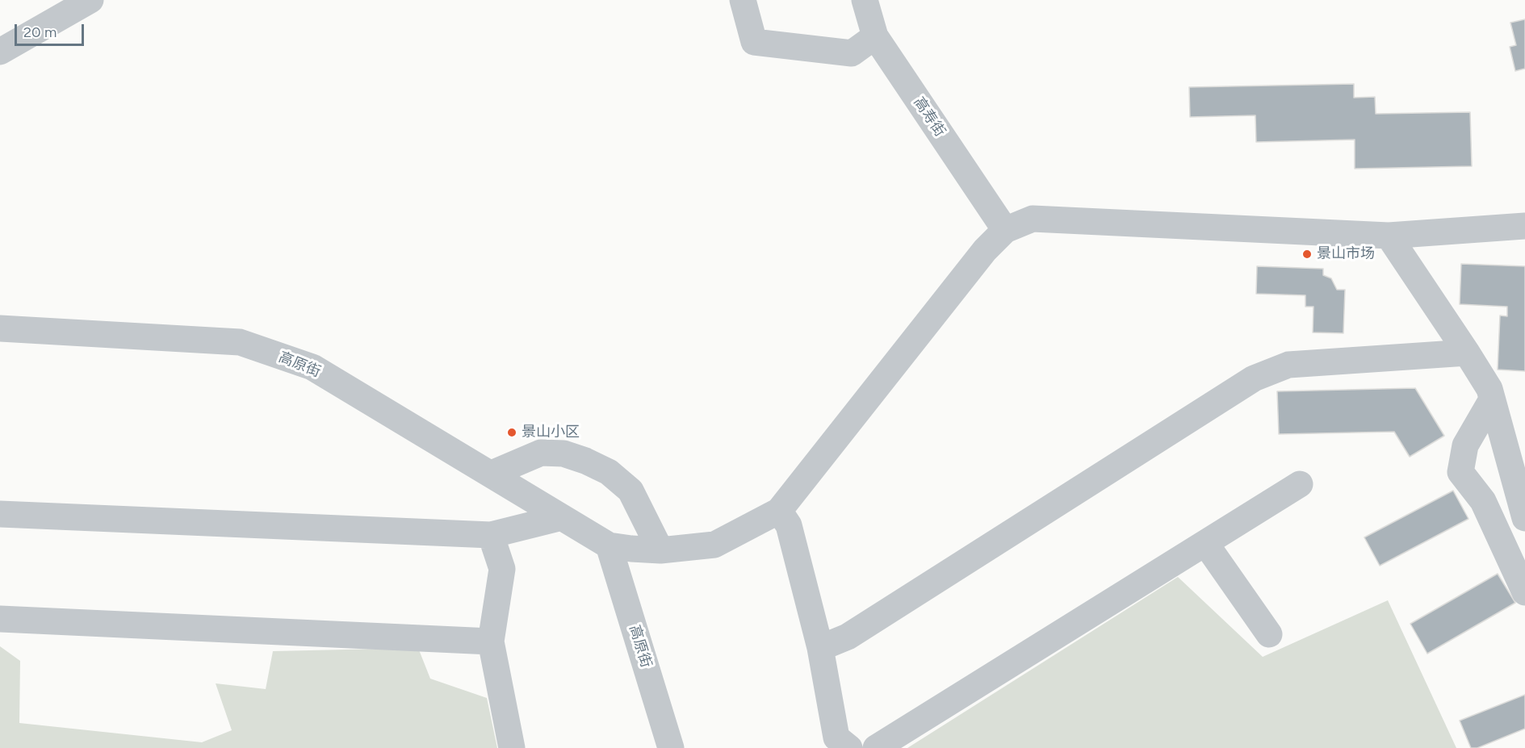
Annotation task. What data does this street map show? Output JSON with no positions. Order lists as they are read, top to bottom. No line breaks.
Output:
{"streets":{"street":["高寿街","高原街"]},"places":["景山市场","景山小区"],"scale_bar":"20 m"}
